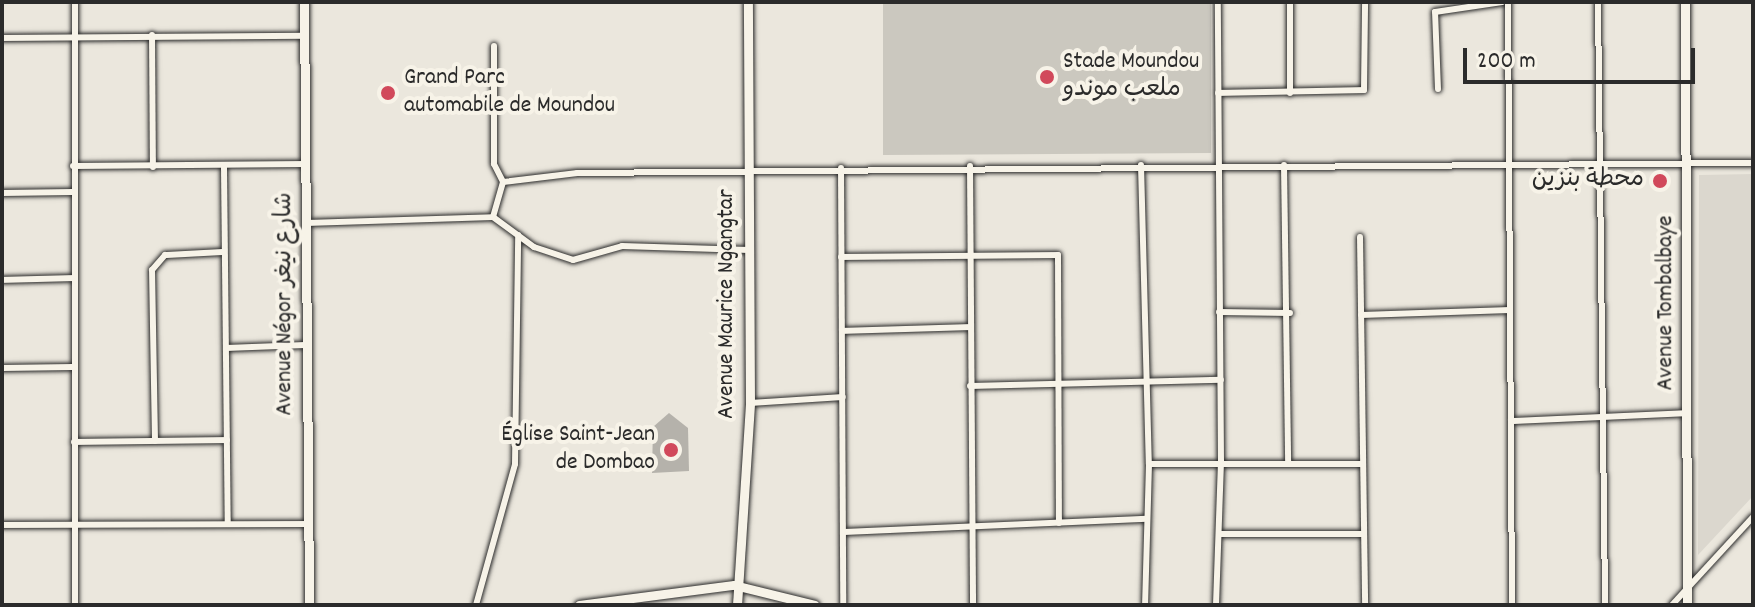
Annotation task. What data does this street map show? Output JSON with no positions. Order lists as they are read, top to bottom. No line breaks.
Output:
{"streets":{"main road":["Avenue Tombalbaye","Avenue Négor شارع نيغر","Avenue Maurice Ngangtar"]},"places":["Stade Moundou ملعب موندو","Grand Parc automabile de Moundou","محطة بنزين","Église Saint-Jean de Dombao"],"scale_bar":"200 m"}
